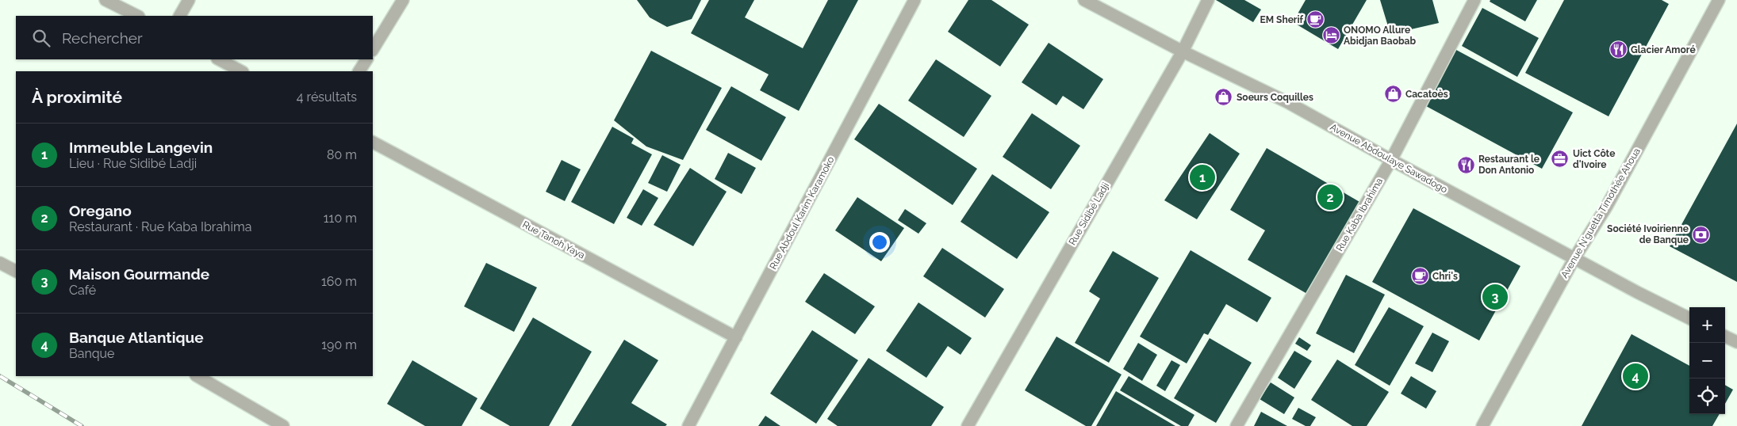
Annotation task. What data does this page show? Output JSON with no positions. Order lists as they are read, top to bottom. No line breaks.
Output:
{"streets":{"street":["Avenue Abdoulaye Sawadogo","Rue Abdoul Karim Karamoko","Avenue N'guetta Timothée Ahoua","Rue Sidibé Ladji","Rue Kaba Ibrahima","Rue Tanoh Yaya"]},"crossings":[["Avenue Abdoulaye Sawadogo","Avenue N'guetta Timothée Ahoua"],["Avenue Abdoulaye Sawadogo","Rue Sidibé Ladji"],["Avenue Abdoulaye Sawadogo","Rue Kaba Ibrahima"],["Rue Abdoul Karim Karamoko","Rue Tanoh Yaya"]],"places":{"cafe":["EM Sherif","Chri's"],"hotel":["ONOMO Allure Abidjan Baobab"],"restaurant":["Glacier Amoré","Restaurant le Don Antonio"],"shop":["Cacatoès","Soeurs Coquilles"],"office":["Uict Côte d'Ivoire"],"bank":["Société Ivoirienne de Banque"]},"page":{"search":"Rechercher","heading":["À proximité","4 résultats"],"list":[{"mark":"1","name":"Immeuble Langevin","note":"Lieu · Rue Sidibé Ladji","value":"80 m"},{"mark":"2","name":"Oregano","note":"Restaurant · Rue Kaba Ibrahima","value":"110 m"},{"mark":"3","name":"Maison Gourmande","note":"Café","value":"160 m"},{"mark":"4","name":"Banque Atlantique","note":"Banque","value":"190 m"}],"pins":["1","2","3","4"],"map_buttons":["+","−"]}}
